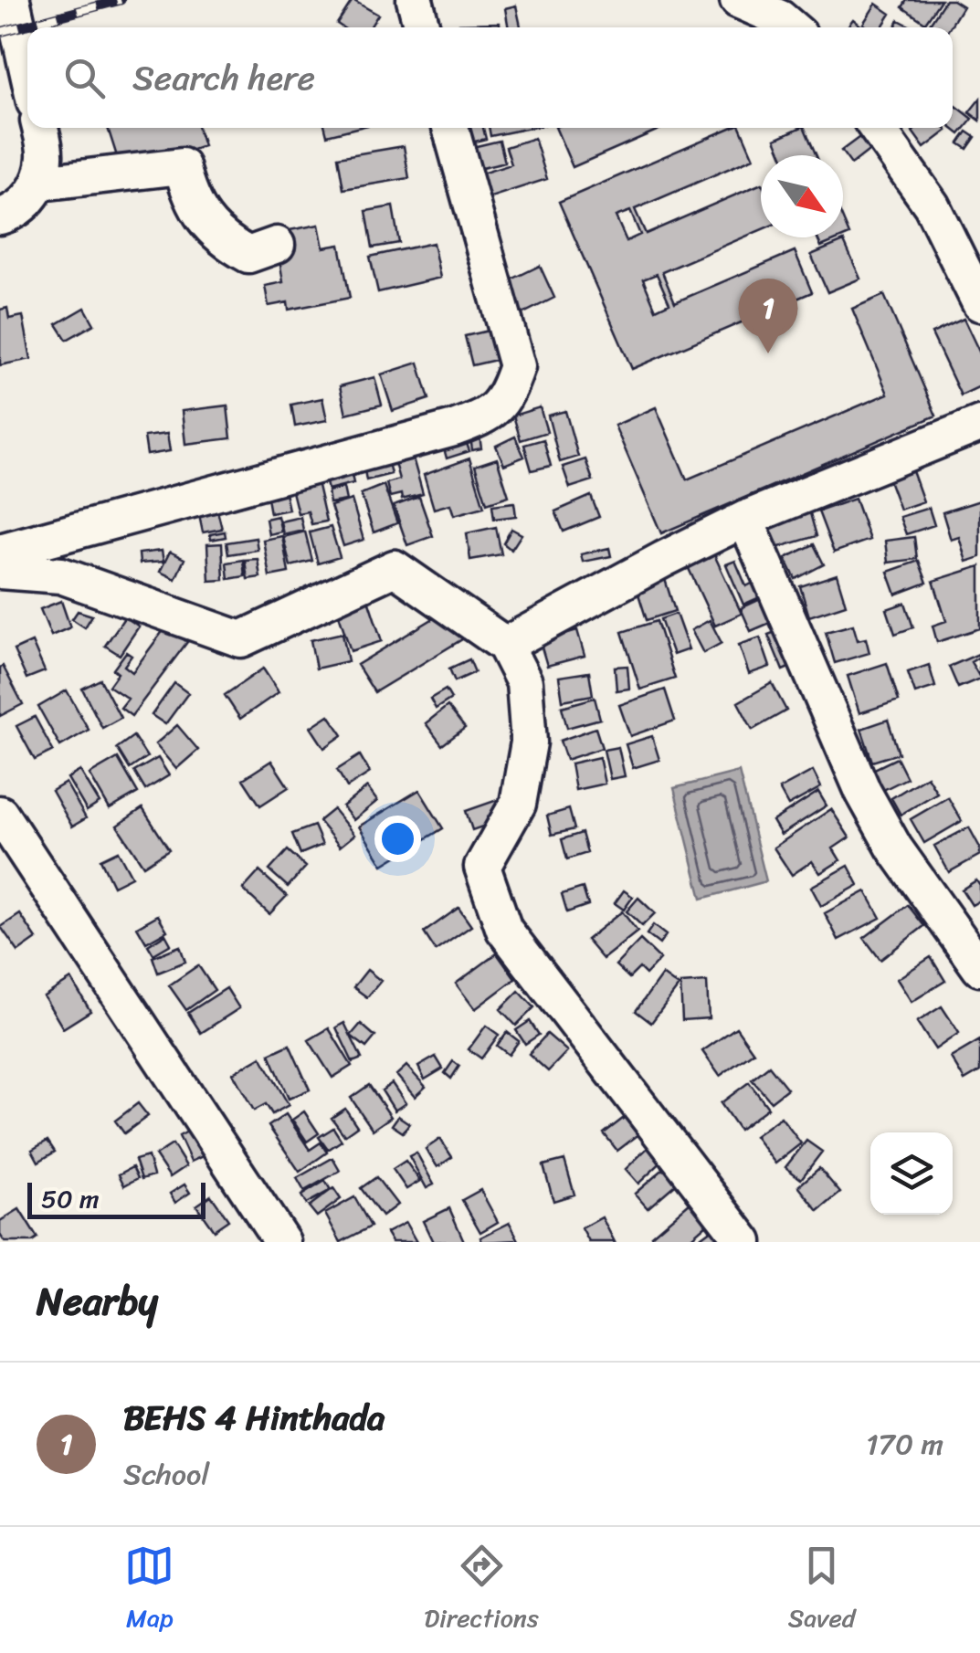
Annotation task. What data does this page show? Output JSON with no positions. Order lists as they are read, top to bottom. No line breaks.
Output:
{"scale_bar":"50 m","north":"bottom right","page":{"search":"Search here","pins":"1","scale":"50 m","heading":"Nearby","list":[{"mark":"1","name":"BEHS 4 Hinthada","note":"School","value":"170 m"}],"nav":["Map","Directions","Saved"]}}
